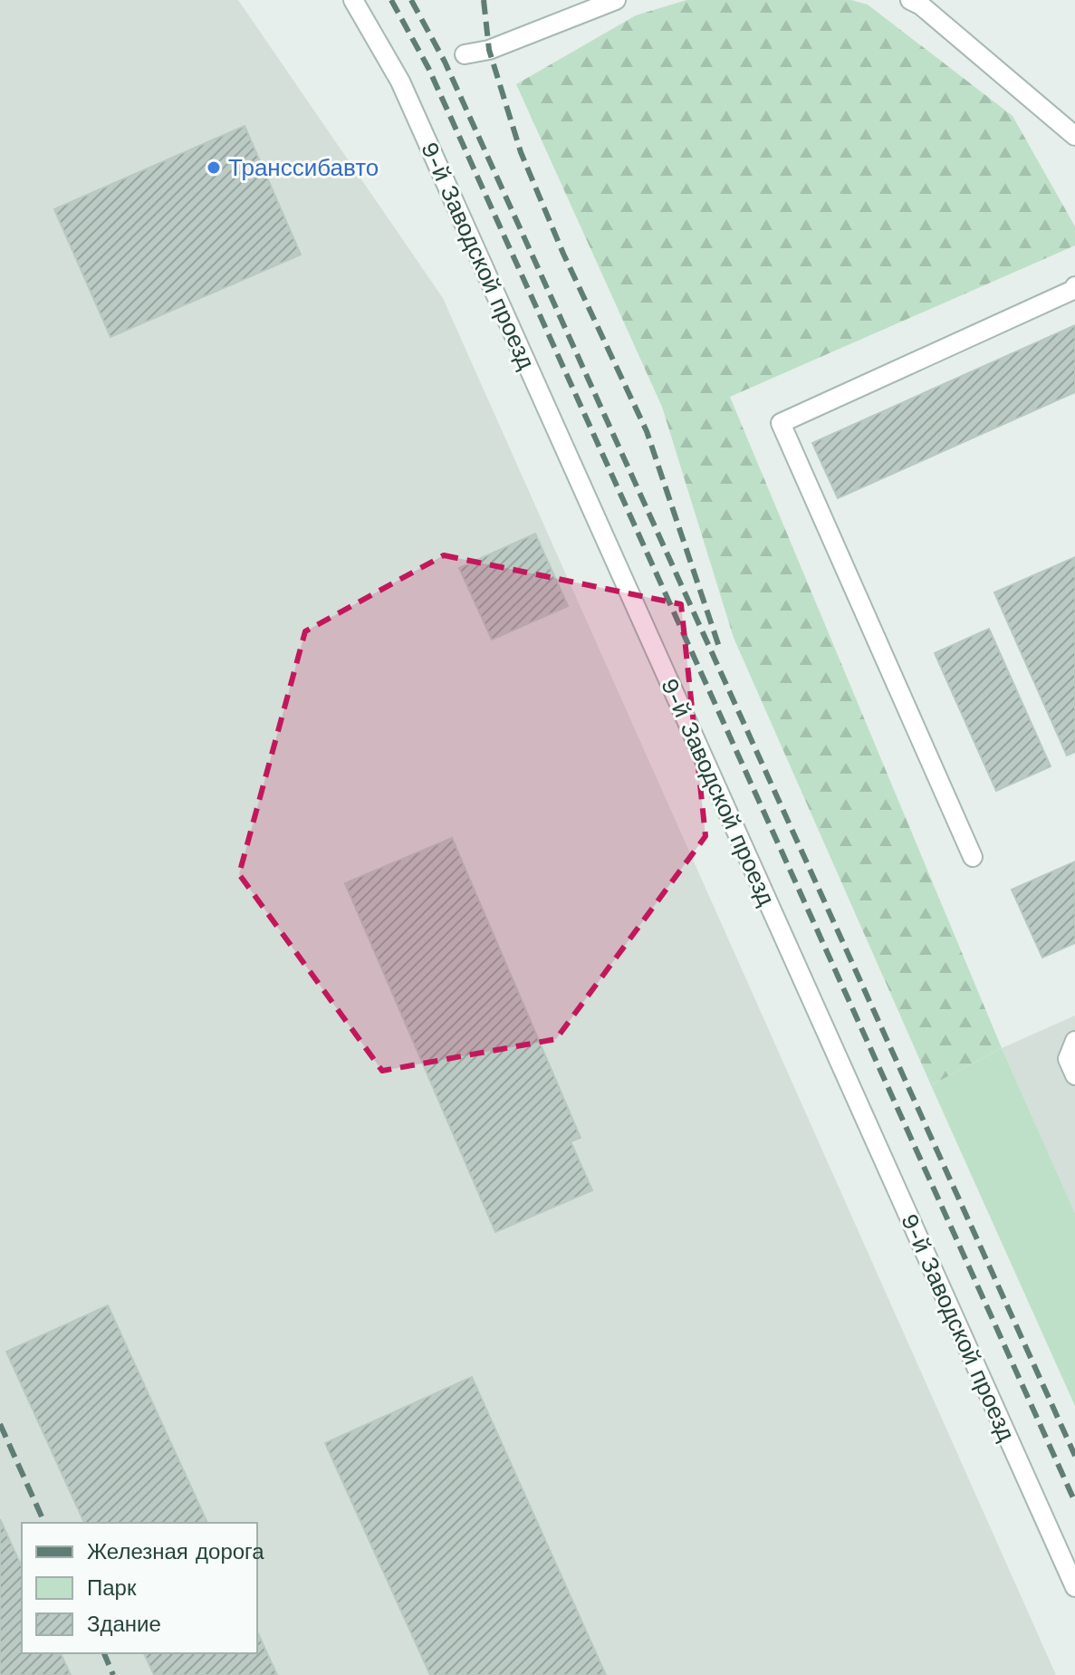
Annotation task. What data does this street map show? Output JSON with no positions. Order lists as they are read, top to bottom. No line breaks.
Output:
{"streets":{"lane":["9-й Заводской проезд"]},"places":["Транссибавто"],"legend":["Железная дорога","Парк","Здание"]}
